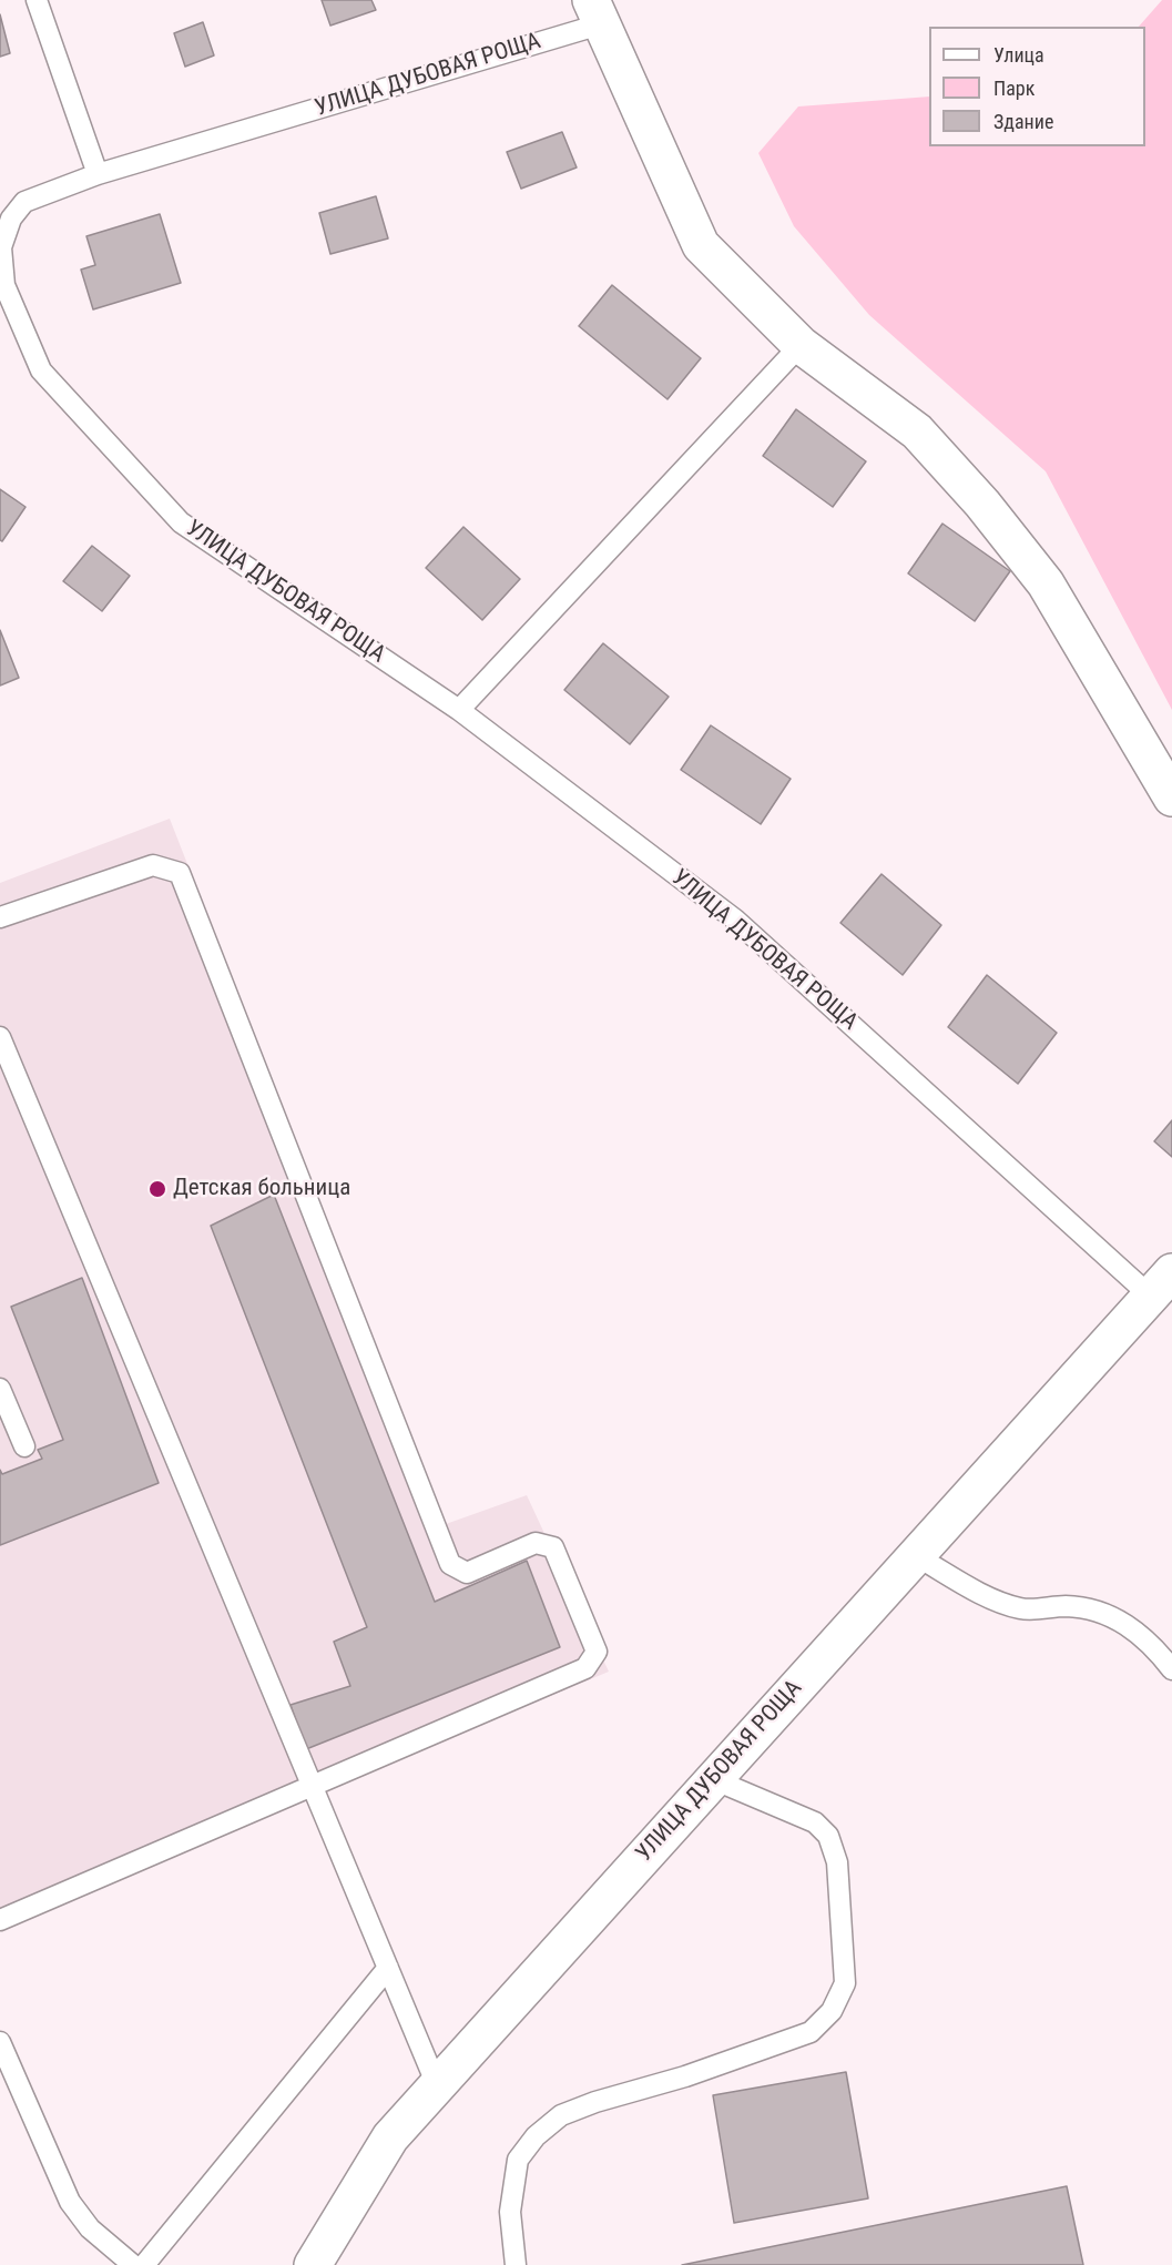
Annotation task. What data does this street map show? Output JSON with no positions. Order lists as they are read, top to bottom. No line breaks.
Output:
{"streets":{"street":["УЛИЦА ДУБОВАЯ РОЩА"]},"places":["Детская больница"],"legend":["Улица","Парк","Здание"]}
